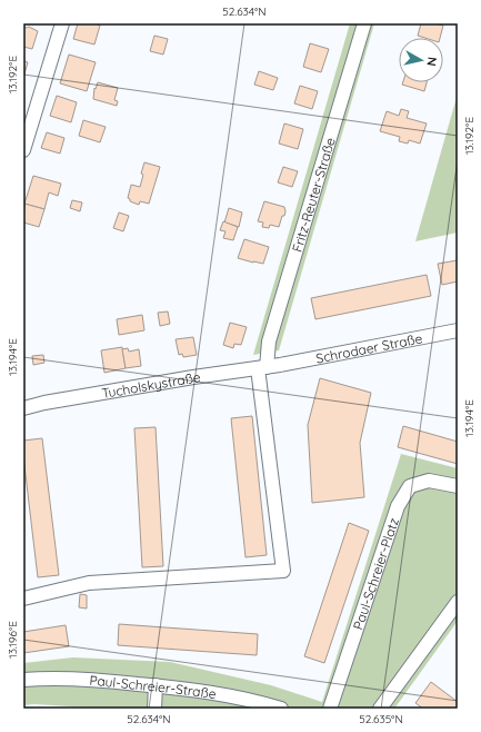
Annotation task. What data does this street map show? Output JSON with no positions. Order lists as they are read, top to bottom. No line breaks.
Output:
{"streets":{"street":["Fritz-Reuter-Straße","Schrodaer Straße","Tucholskystraße","Paul-Schreier-Platz","Paul-Schreier-Straße"]},"crossings":[["Fritz-Reuter-Straße","Schrodaer Straße"],["Fritz-Reuter-Straße","Tucholskystraße"],["Schrodaer Straße","Tucholskystraße"]],"north":"right","coordinates":["52.634°N","13.192°E","13.194°E","13.196°E","52.635°N"]}
